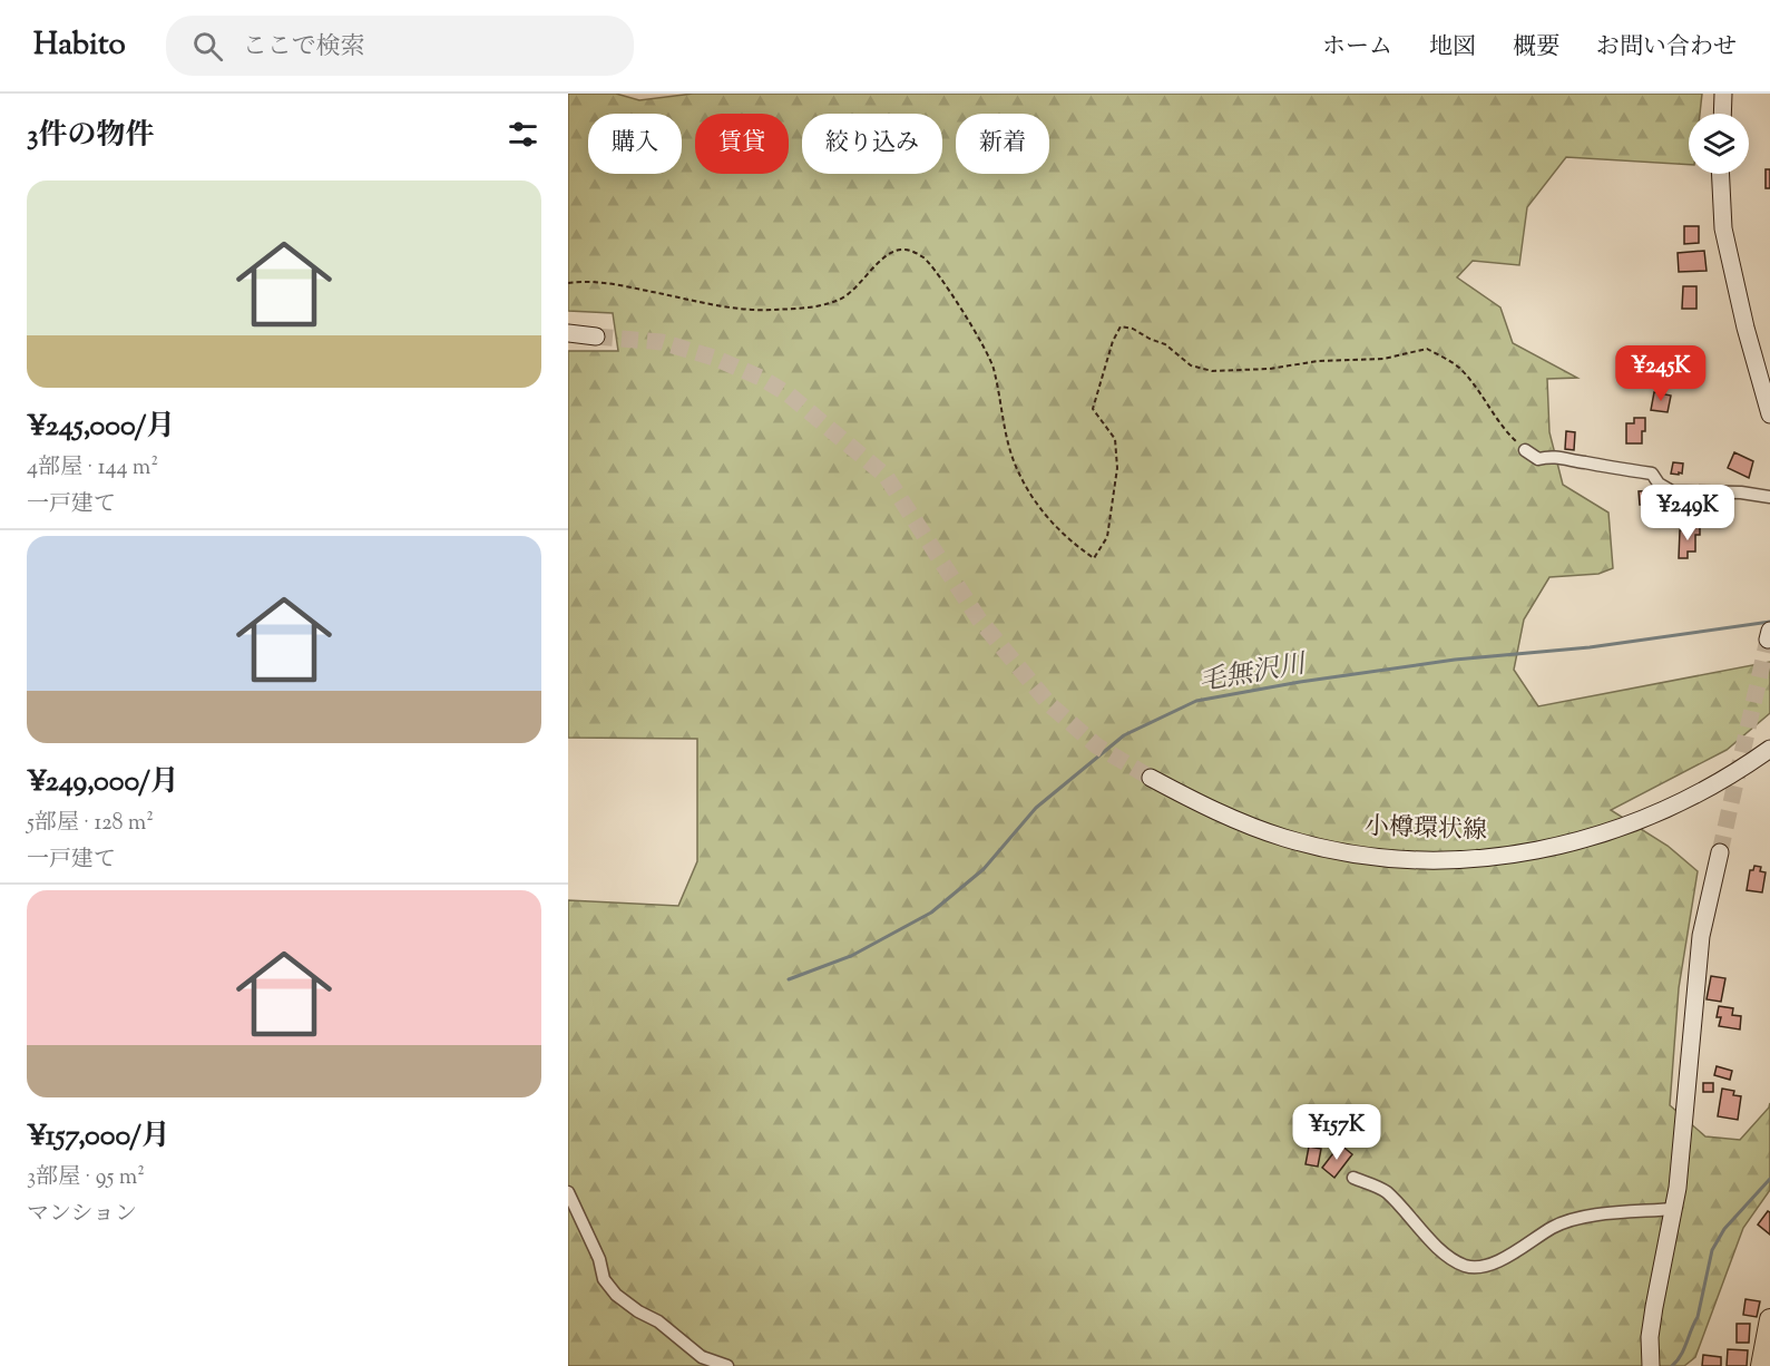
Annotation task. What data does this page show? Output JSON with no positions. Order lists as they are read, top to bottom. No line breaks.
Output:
{"streets":{"street":["小樽環状線"]},"water":["毛無沢川"],"page":{"header":"Habito","search":"ここで検索","nav":["ホーム","地図","概要","お問い合わせ"],"heading":"3件の物件","chip":["購入","賃貸","絞り込み","新着"],"list":[{"name":"¥245,000/月","note":"4部屋 · 144 m² · 一戸建て"},{"name":"¥249,000/月","note":"5部屋 · 128 m² · 一戸建て"},{"name":"¥157,000/月","note":"3部屋 · 95 m² · マンション"}],"price":["¥245K","¥249K","¥157K"]}}
